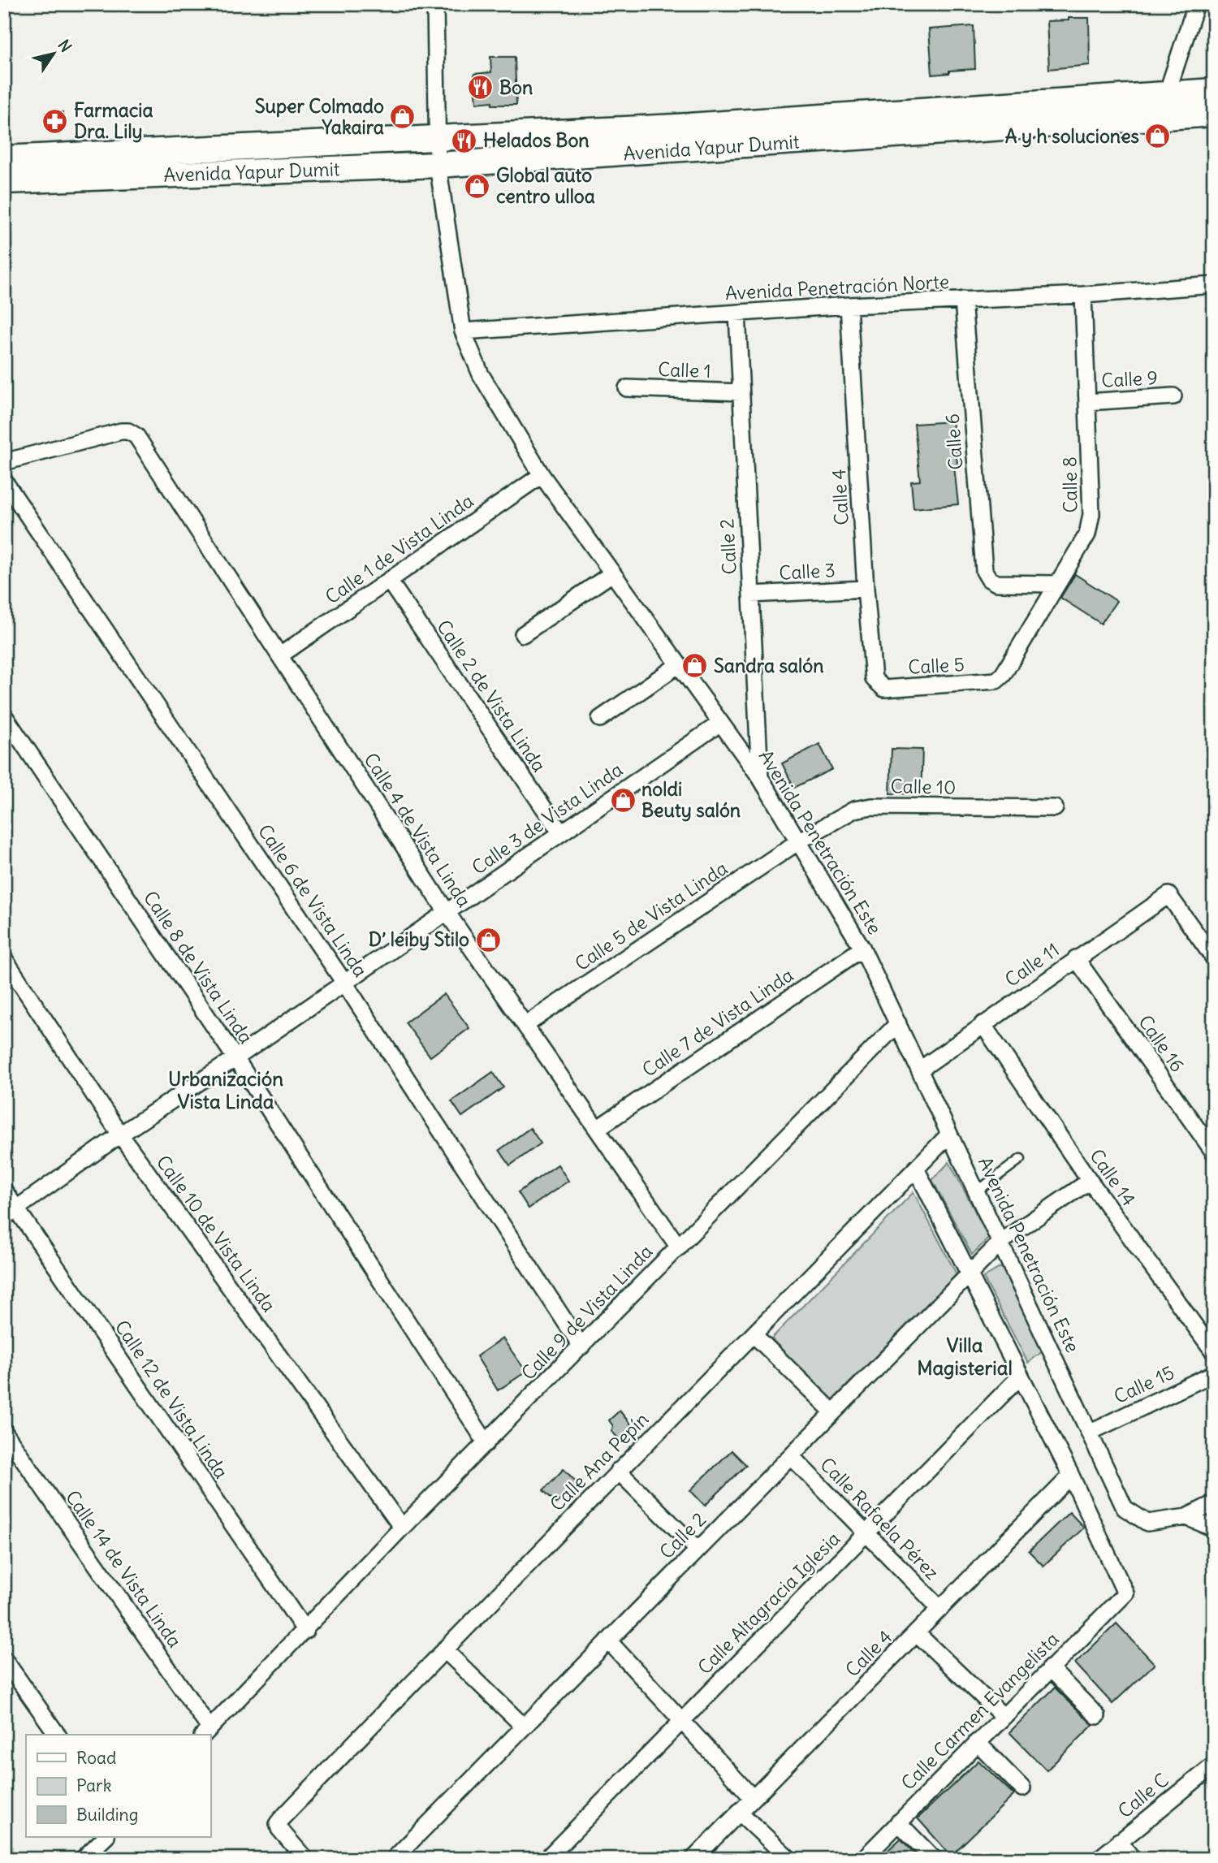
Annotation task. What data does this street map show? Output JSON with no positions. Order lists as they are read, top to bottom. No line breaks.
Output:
{"streets":{"main road":["Avenida Yapur Dumit"],"street":["Avenida Penetración Norte","Calle 1","Calle 9","Calle 6","Calle 8","Calle 4","Calle 2","Calle 1 de Vista Linda","Calle 3","Calle 5","Calle 2 de Vista Linda","Calle 10","Calle 3 de Vista Linda","Calle 4 de Vista Linda","Avenida Penetración Este","Calle 6 de Vista Linda","Calle 5 de Vista Linda","Calle 11","Calle 8 de Vista Linda","Calle 7 de Vista Linda","Calle 16","Calle 14","Calle 10 de Vista Linda","Calle 9 de Vista Linda","Calle 15","Calle 12 de Vista Linda","Calle Ana Pepín","Calle Rafaela Pérez","Calle 14 de Vista Linda","Calle Altagracia Iglesia","Calle Carmen Evangelista","Calle C"]},"crossings":[["Avenida Yapur Dumit","Avenida Penetración Este"],["Avenida Penetración Norte","Calle 6"],["Avenida Penetración Norte","Calle 8"],["Avenida Penetración Norte","Calle 4"],["Avenida Penetración Norte","Calle 2"],["Avenida Penetración Norte","Avenida Penetración Este"],["Calle 1","Calle 2"],["Calle 9","Calle 8"],["Calle 6","Calle 8"],["Calle 8","Calle 5"],["Calle 4","Calle 3"],["Calle 4","Calle 5"],["Calle 4","Calle Rafaela Pérez"],["Calle 4","Calle Carmen Evangelista"],["Calle 2","Calle 3"],["Calle 2","Avenida Penetración Este"],["Calle 2","Calle 14"],["Calle 2","Calle Rafaela Pérez"],["Calle 1 de Vista Linda","Calle 2 de Vista Linda"],["Calle 1 de Vista Linda","Calle 4 de Vista Linda"],["Calle 1 de Vista Linda","Avenida Penetración Este"],["Calle 2 de Vista Linda","Calle 3 de Vista Linda"],["Calle 10","Avenida Penetración Este"],["Calle 10","Calle 5 de Vista Linda"],["Calle 3 de Vista Linda","Calle 4 de Vista Linda"],["Calle 3 de Vista Linda","Avenida Penetración Este"],["Calle 3 de Vista Linda","Calle 6 de Vista Linda"],["Calle 3 de Vista Linda","Calle 8 de Vista Linda"],["Calle 3 de Vista Linda","Calle 10 de Vista Linda"],["Calle 3 de Vista Linda","Calle 12 de Vista Linda"],["Calle 4 de Vista Linda","Calle 5 de Vista Linda"],["Calle 4 de Vista Linda","Calle 7 de Vista Linda"],["Calle 4 de Vista Linda","Calle 9 de Vista Linda"],["Avenida Penetración Este","Calle 5 de Vista Linda"],["Avenida Penetración Este","Calle 11"],["Avenida Penetración Este","Calle 7 de Vista Linda"],["Avenida Penetración Este","Calle 9 de Vista Linda"],["Avenida Penetración Este","Calle 15"],["Avenida Penetración Este","Calle Ana Pepín"],["Calle 6 de Vista Linda","Calle 9 de Vista Linda"],["Calle 11","Calle 16"],["Calle 11","Calle 14"],["Calle 8 de Vista Linda","Calle 9 de Vista Linda"],["Calle 10 de Vista Linda","Calle 9 de Vista Linda"],["Calle 9 de Vista Linda","Calle 12 de Vista Linda"],["Calle 9 de Vista Linda","Calle 14 de Vista Linda"],["Calle Rafaela Pérez","Calle Altagracia Iglesia"]],"districts":["Urbanización Vista Linda","Villa Magisterial"],"places":{"restaurant":["Bon","Helados Bon"],"shop":["Super Colmado Yakaira","A y h soluciones","Global auto centro ulloa","Sandra salón","noldi Beuty salón","D’ leiby Stilo"],"pharmacy":["Farmacia Dra. Lily"]},"legend":["Road","Park","Building"],"north":"top right"}
